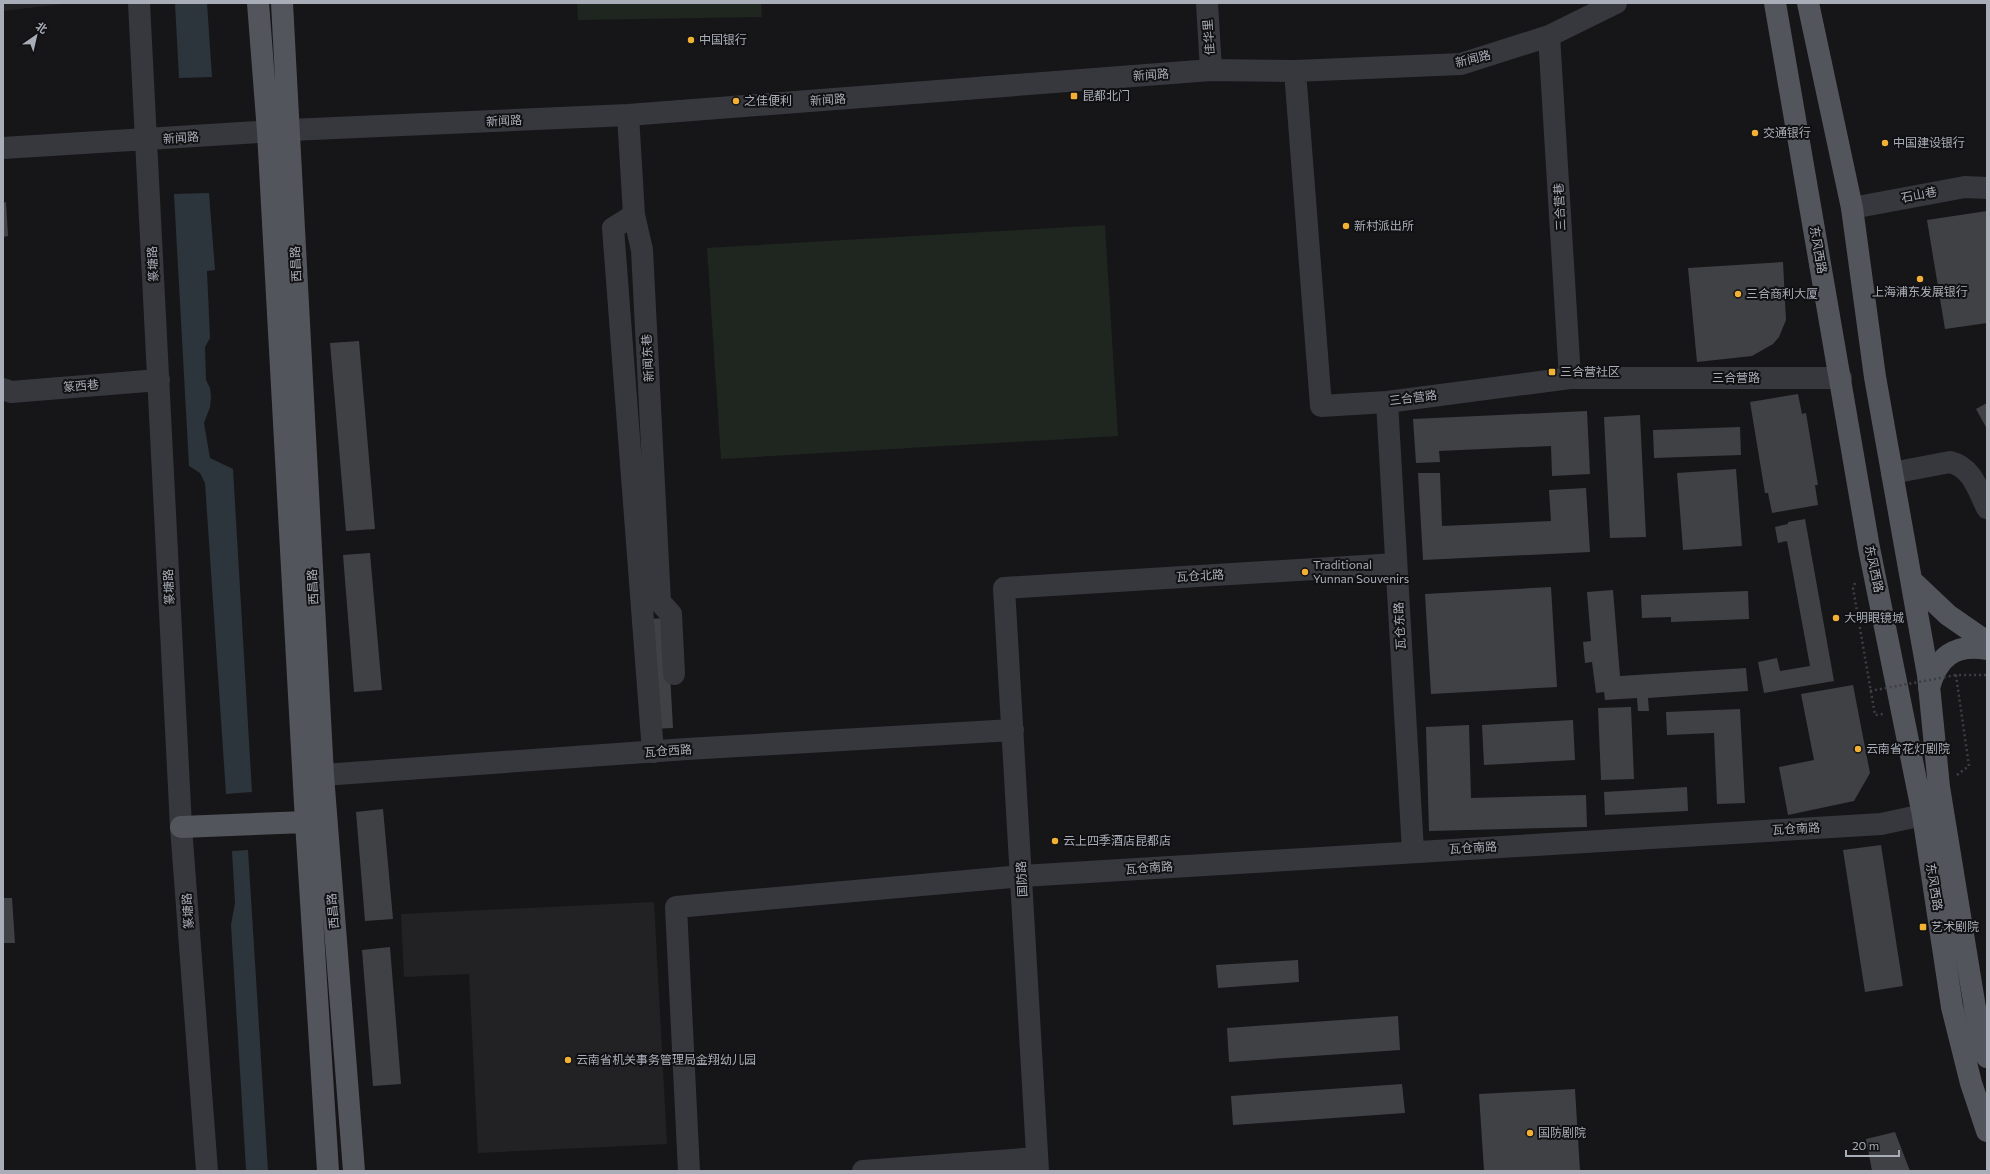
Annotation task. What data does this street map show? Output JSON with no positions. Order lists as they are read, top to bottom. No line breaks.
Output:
{"streets":{"main road":["东风西路","西昌路"],"street":["佳华里","新闻路","石山巷","三合营巷","篆塘路","新闻东巷","三合营路","篆西巷","瓦仓北路","瓦仓东路","瓦仓西路","瓦仓南路","国防路"]},"crossings":[["佳华里","新闻路"],["新闻路","三合营巷"],["新闻路","篆塘路"],["新闻路","西昌路"],["新闻路","新闻东巷"],["新闻路","三合营路"],["石山巷","东风西路"],["三合营巷","三合营路"],["东风西路","三合营路"],["东风西路","瓦仓南路"],["篆塘路","篆西巷"],["西昌路","瓦仓西路"],["三合营路","瓦仓东路"],["瓦仓北路","瓦仓东路"],["瓦仓北路","国防路"],["瓦仓东路","瓦仓南路"],["瓦仓西路","国防路"],["瓦仓南路","国防路"]],"places":{"other":["中国银行","之佳便利","交通银行","中国建设银行","新村派出所","上海浦东发展银行","三合商利大厦","Traditional Yunnan Souvenirs","大明眼镜城","云南省花灯剧院","云上四季酒店昆都店","云南省机关事务管理局金翔幼儿园","国防剧院"],"transit":["昆都北门","三合营社区","艺术剧院"]},"scale_bar":"20 m","north":"top right"}
